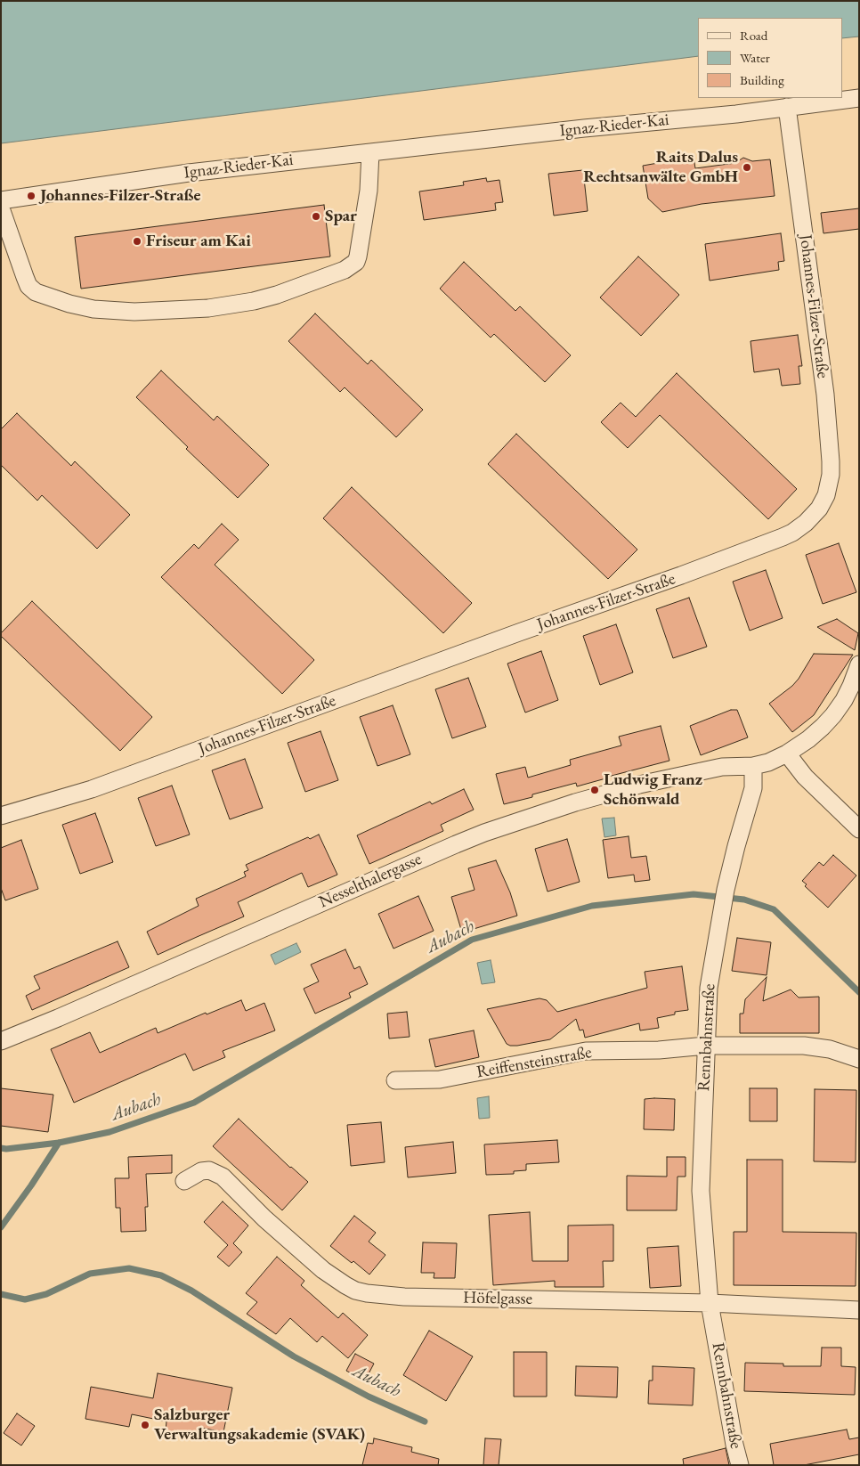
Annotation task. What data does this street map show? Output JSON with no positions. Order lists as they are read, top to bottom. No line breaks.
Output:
{"streets":{"street":["Ignaz-Rieder-Kai","Johannes-Filzer-Straße","Nesselthalergasse","Rennbahnstraße","Reiffensteinstraße","Höfelgasse"]},"crossings":[["Ignaz-Rieder-Kai","Johannes-Filzer-Straße"],["Nesselthalergasse","Rennbahnstraße"],["Rennbahnstraße","Reiffensteinstraße"],["Rennbahnstraße","Höfelgasse"]],"water":["Aubach"],"places":["Raits Dalus Rechtsanwälte GmbH","Johannes-Filzer-Straße","Spar","Friseur am Kai","Ludwig Franz Schönwald","Salzburger Verwaltungsakademie (SVAK)"],"legend":["Road","Water","Building"]}
